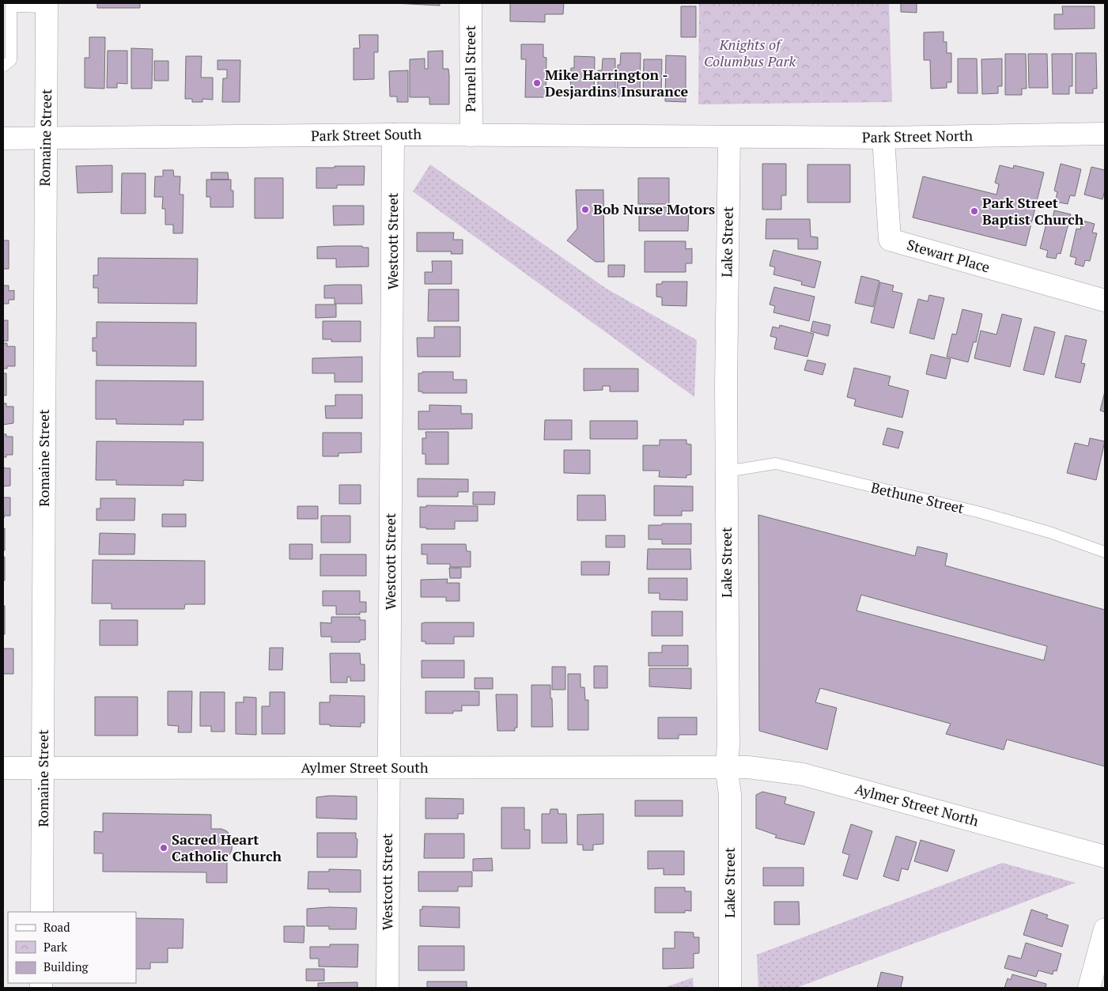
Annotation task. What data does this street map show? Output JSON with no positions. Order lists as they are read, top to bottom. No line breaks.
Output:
{"streets":{"street":["Parnell Street","Park Street South","Park Street North","Romaine Street","Westcott Street","Lake Street","Stewart Place","Aylmer Street South","Aylmer Street North"],"lane":["Bethune Street"]},"crossings":[["Parnell Street","Park Street South"],["Park Street South","Park Street North"],["Park Street South","Romaine Street"],["Park Street South","Westcott Street"],["Park Street South","Lake Street"],["Park Street North","Lake Street"],["Park Street North","Stewart Place"],["Romaine Street","Aylmer Street South"],["Westcott Street","Aylmer Street South"],["Lake Street","Bethune Street"],["Lake Street","Aylmer Street South"],["Lake Street","Aylmer Street North"],["Aylmer Street South","Aylmer Street North"]],"parks":["Knights of Columbus Park"],"places":["Mike Harrington - Desjardins Insurance","Bob Nurse Motors","Park Street Baptist Church","Sacred Heart Catholic Church"],"legend":["Road","Park","Building"]}
